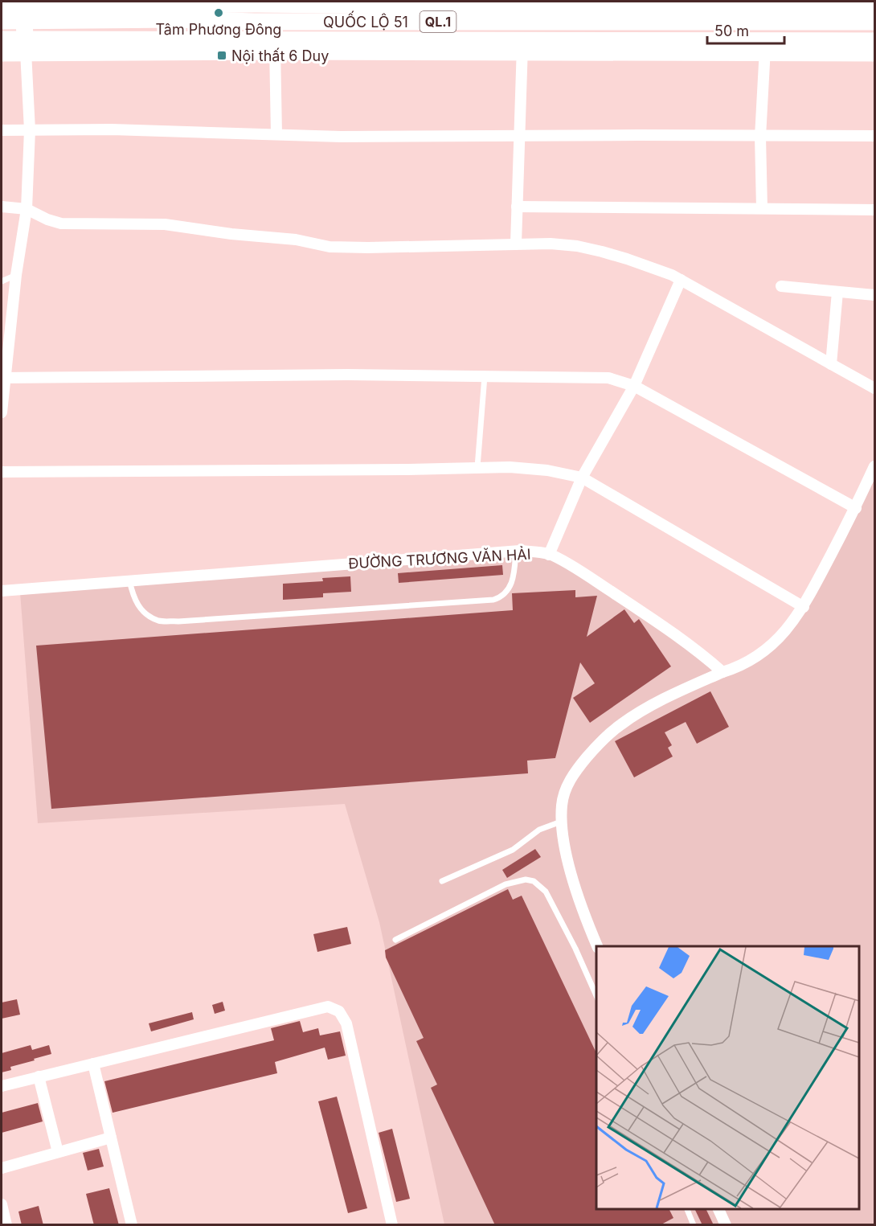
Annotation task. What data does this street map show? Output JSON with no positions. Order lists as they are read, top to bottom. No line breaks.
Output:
{"streets":{"main road":["QUỐC LỘ 51","QL.1"],"street":["ĐƯỜNG TRƯƠNG VĂN HẢI"]},"places":{"other":["Tâm Phương Đông"],"transit":["Nội thất 6 Duy"]},"scale_bar":"50 m"}
